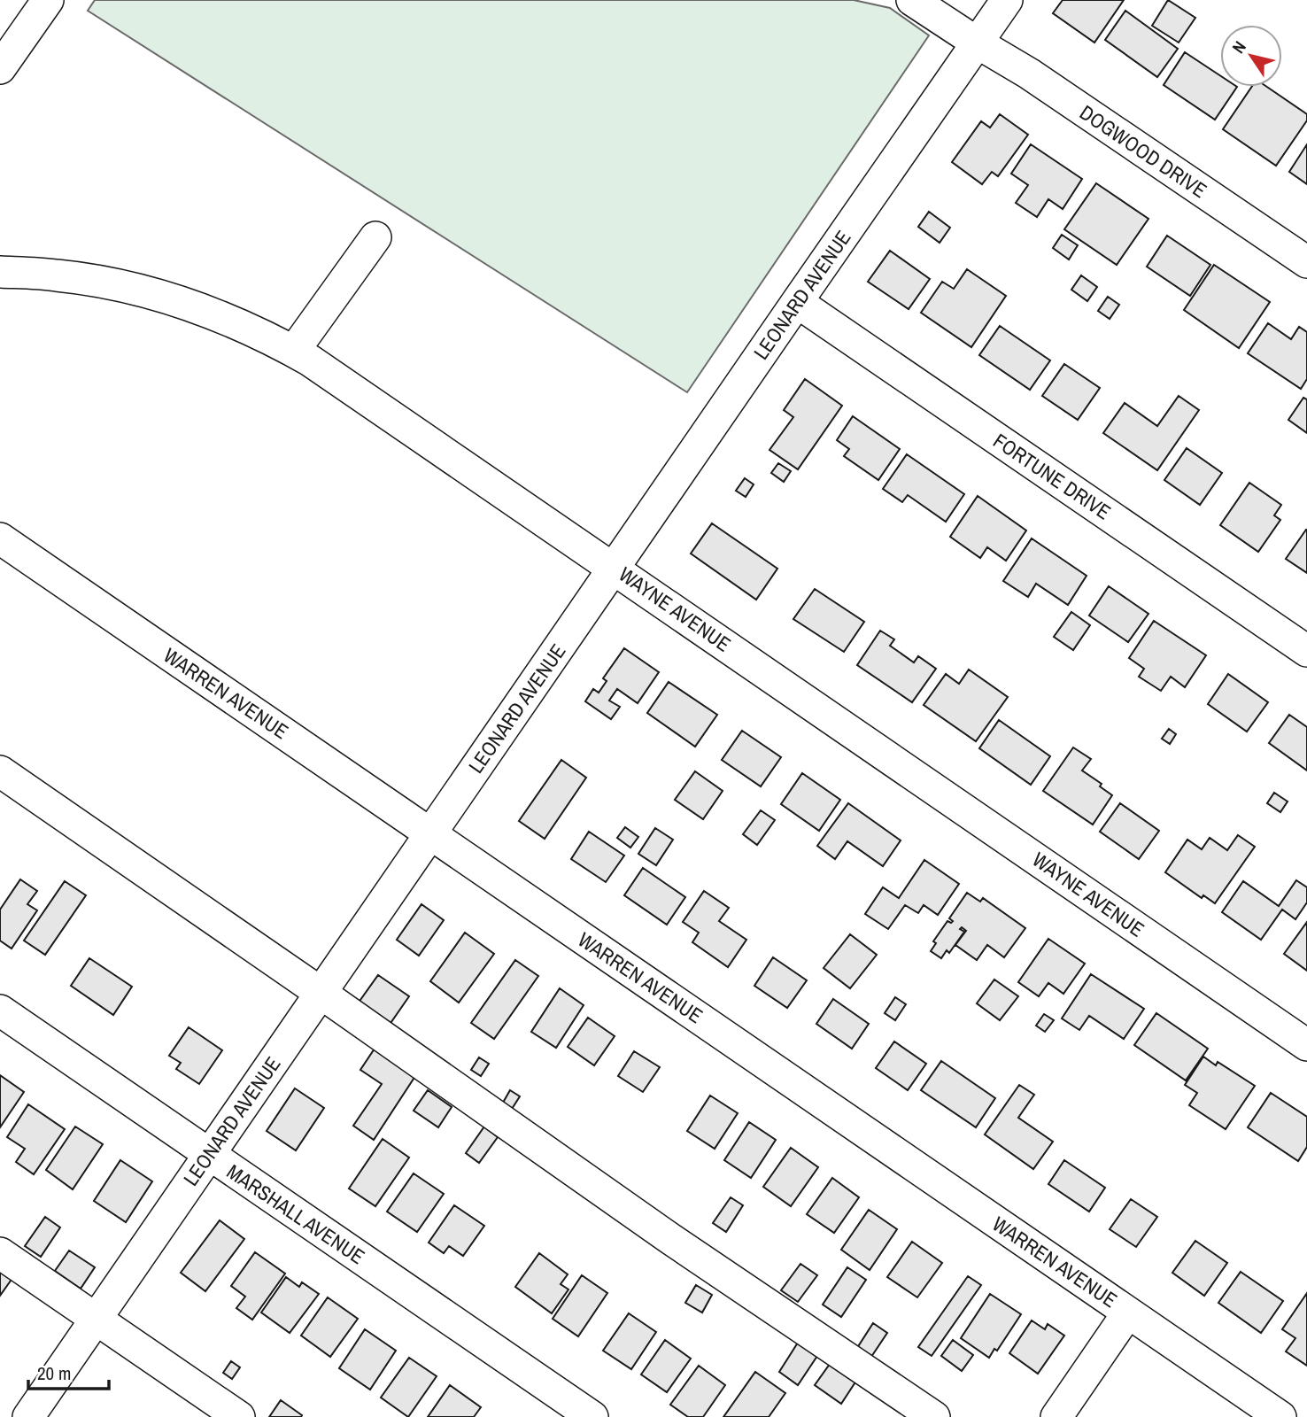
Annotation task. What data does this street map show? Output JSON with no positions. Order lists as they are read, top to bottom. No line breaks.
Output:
{"streets":{"street":["DOGWOOD DRIVE","LEONARD AVENUE","FORTUNE DRIVE","WAYNE AVENUE","WARREN AVENUE","MARSHALL AVENUE"]},"crossings":[["DOGWOOD DRIVE","LEONARD AVENUE"],["LEONARD AVENUE","FORTUNE DRIVE"],["LEONARD AVENUE","WAYNE AVENUE"],["LEONARD AVENUE","WARREN AVENUE"],["LEONARD AVENUE","MARSHALL AVENUE"]],"scale_bar":"20 m","north":"top left"}
